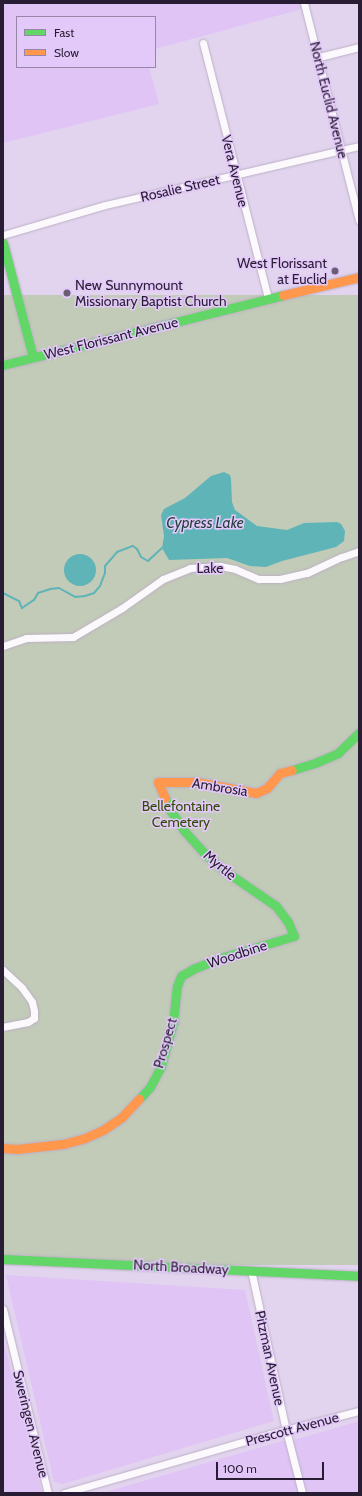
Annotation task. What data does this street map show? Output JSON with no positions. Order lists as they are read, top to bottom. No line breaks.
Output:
{"streets":{"street":["North Euclid Avenue","Vera Avenue","Rosalie Street","West Florissant Avenue","Lake","Ambrosia","Myrtle","Woodbine","Prospect","North Broadway","Pitzman Avenue","Sweringen Avenue","Prescott Avenue"]},"crossings":[["North Euclid Avenue","Rosalie Street"],["Vera Avenue","Rosalie Street"],["Vera Avenue","West Florissant Avenue"],["Ambrosia","Myrtle"],["Myrtle","Woodbine"],["Woodbine","Prospect"],["North Broadway","Pitzman Avenue"],["Pitzman Avenue","Prescott Avenue"]],"water":["Cypress Lake"],"parks":["Bellefontaine Cemetery"],"places":["West Florissant at Euclid","New Sunnymount Missionary Baptist Church"],"legend":["Fast","Slow"],"scale_bar":"100 m"}
